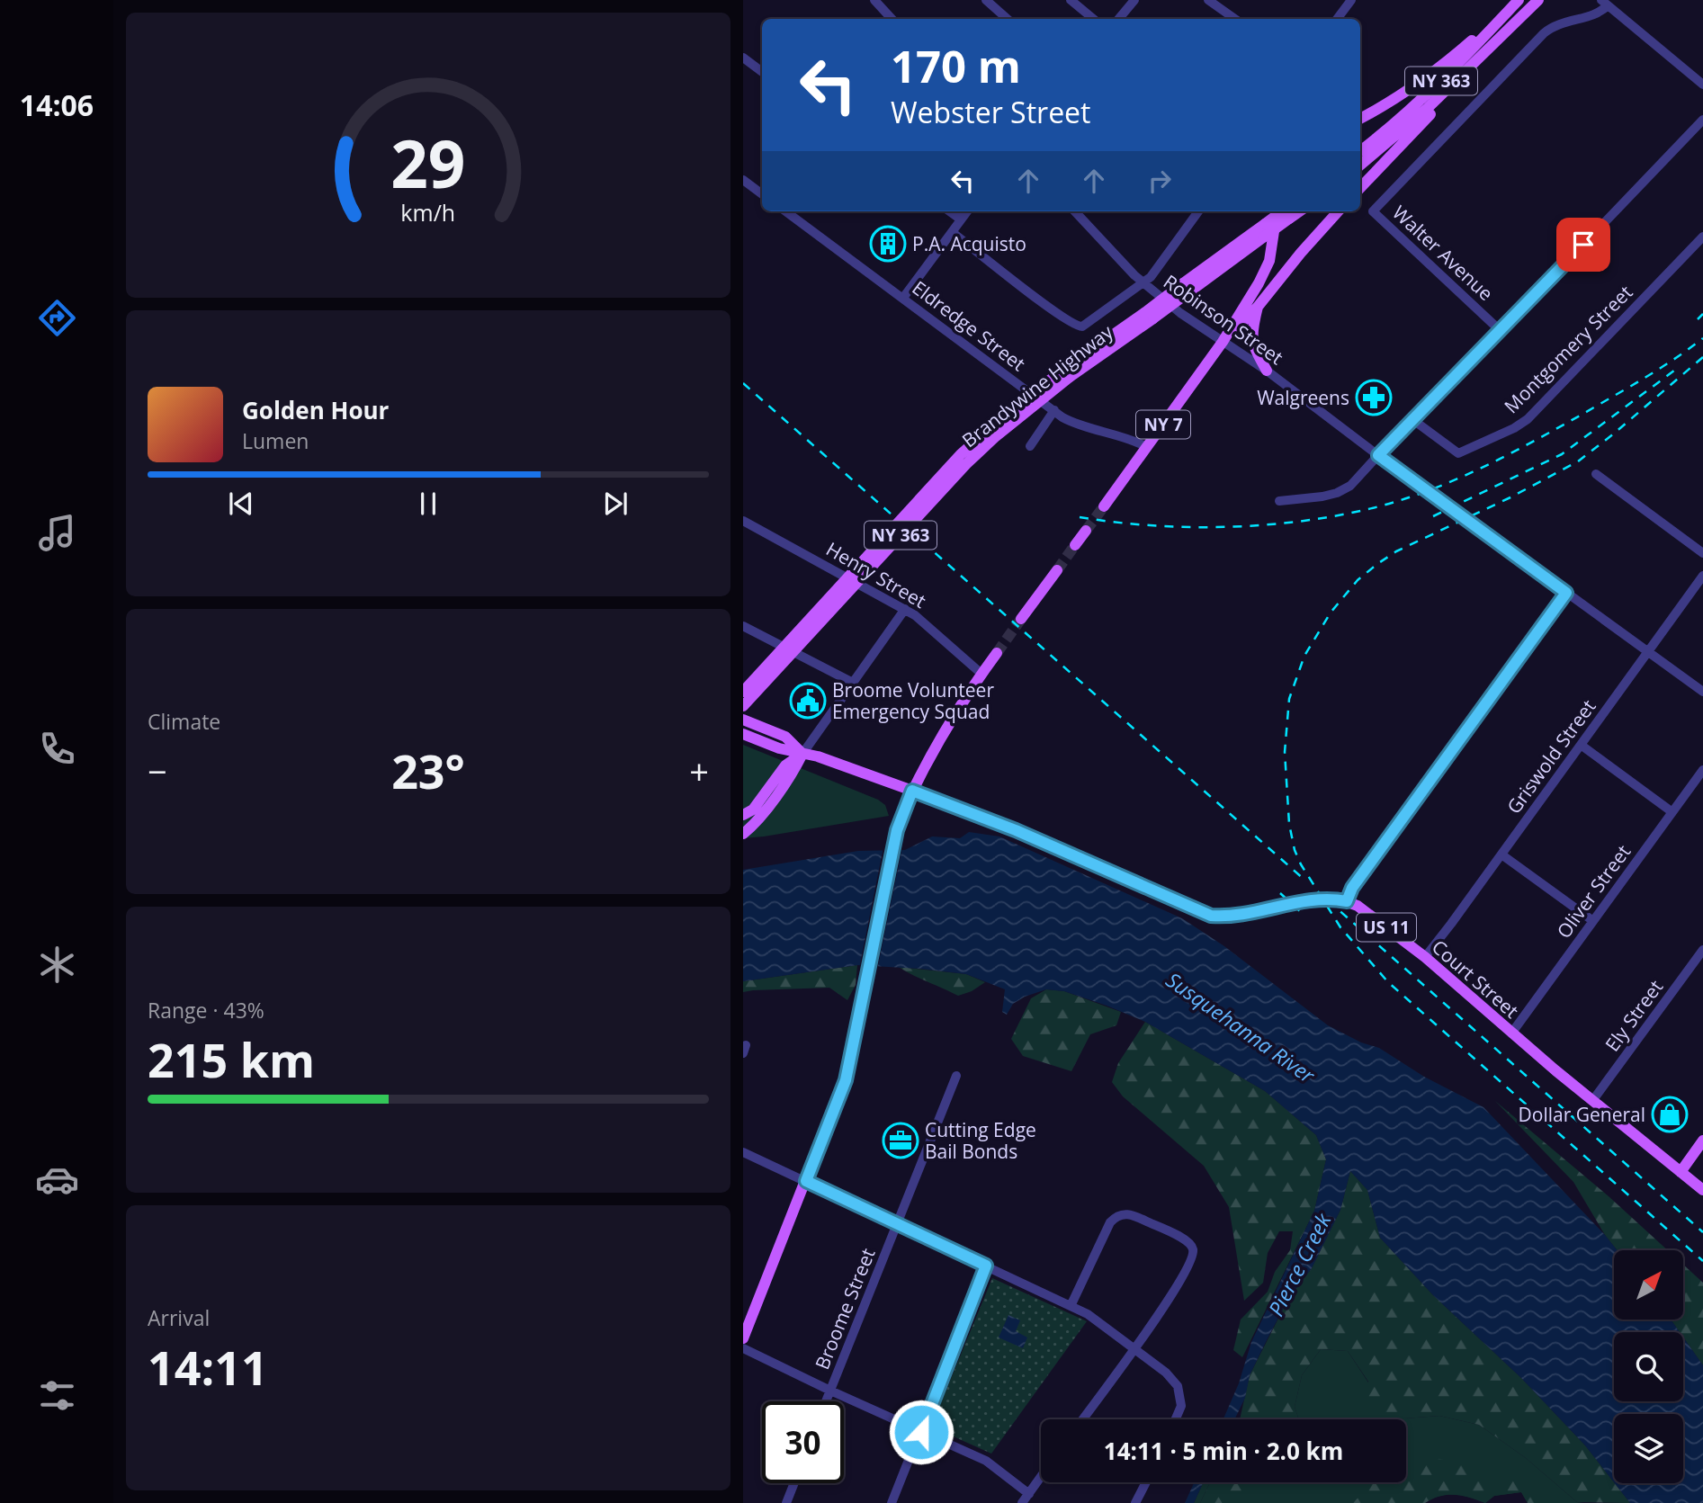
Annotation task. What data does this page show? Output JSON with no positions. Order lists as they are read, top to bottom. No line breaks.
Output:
{"streets":{"main road":["NY 363","Brandywine Highway","NY 7","US 11","Court Street"],"street":["Walter Avenue","Robinson Street","Eldredge Street","Montgomery Street","Henry Street","Griswold Street","Oliver Street","Ely Street","Broome Street"]},"crossings":[["Robinson Street","NY 7"],["Robinson Street","Griswold Street"],["Eldredge Street","NY 7"],["Griswold Street","Court Street"],["Oliver Street","Court Street"],["Court Street","Ely Street"]],"water":["Susquehanna River","Pierce Creek"],"places":{"building":["P.A. Acquisto"],"pharmacy":["Walgreens"],"public building":["Broome Volunteer Emergency Squad"],"shop":["Dollar General"],"office":["Cutting Edge Bail Bonds"]},"north":"top right","page":{"tabs":"14:06","turn":["170 m","Webster Street"],"song":["Golden Hour","Lumen"],"tile":["Climate",["Range · 43%","215 km"],["Arrival","14:11"]],"heat":["−","23°","+"],"limit":"30","trip":"14:11 · 5 min · 2.0 km","gauge":["29","km/h"]}}
